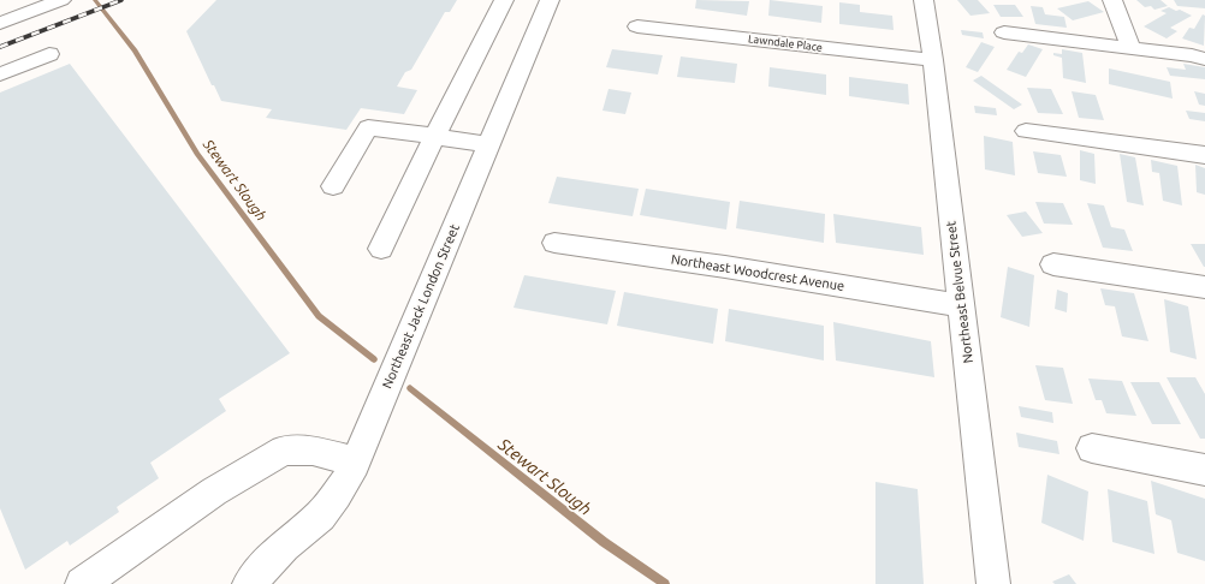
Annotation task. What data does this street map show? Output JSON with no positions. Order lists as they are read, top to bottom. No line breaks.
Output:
{"streets":{"street":["Lawndale Place","Northeast Woodcrest Avenue","Northeast Belvue Street","Northeast Jack London Street"]},"crossings":[["Lawndale Place","Northeast Belvue Street"],["Northeast Woodcrest Avenue","Northeast Belvue Street"]],"water":["Stewart Slough"]}
